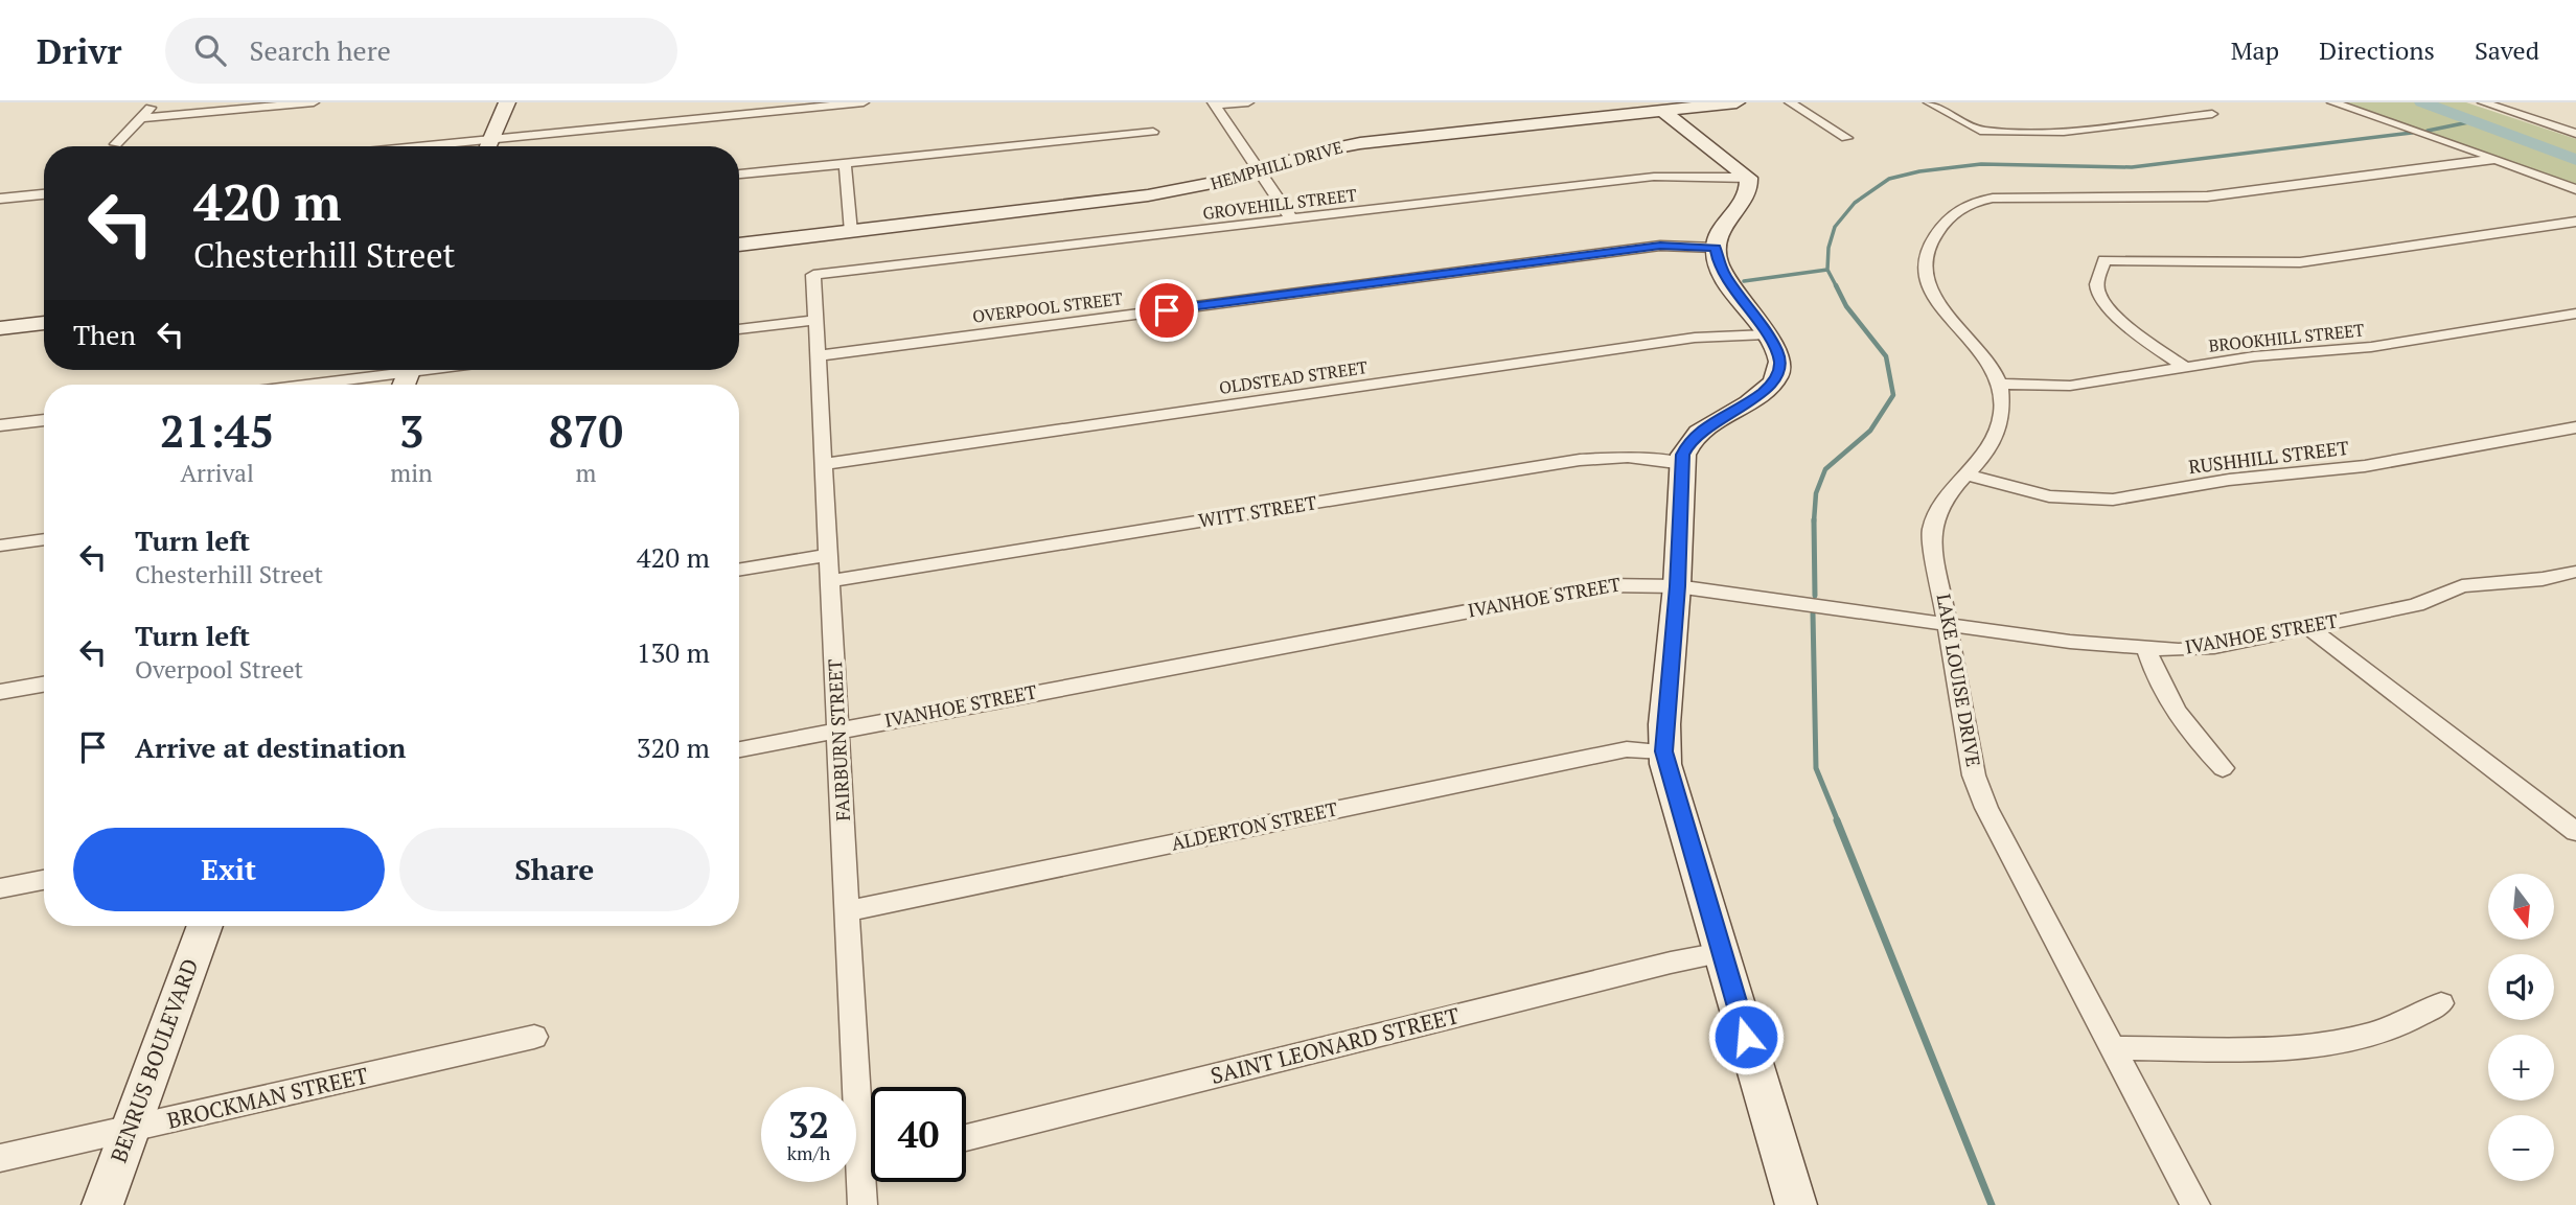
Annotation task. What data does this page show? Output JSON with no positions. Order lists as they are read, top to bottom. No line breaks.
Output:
{"streets":{"street":["HEMPHILL DRIVE","GROVEHILL STREET","OVERPOOL STREET","BROOKHILL STREET","OLDSTEAD STREET","RUSHHILL STREET","WITT STREET","IVANHOE STREET","LAKE LOUISE DRIVE","FAIRBURN STREET","ALDERTON STREET","SAINT LEONARD STREET","BENRUS BOULEVARD","BROCKMAN STREET"]},"crossings":[["GROVEHILL STREET","FAIRBURN STREET"],["OVERPOOL STREET","FAIRBURN STREET"],["BROOKHILL STREET","LAKE LOUISE DRIVE"],["OLDSTEAD STREET","FAIRBURN STREET"],["RUSHHILL STREET","LAKE LOUISE DRIVE"],["WITT STREET","FAIRBURN STREET"],["IVANHOE STREET","LAKE LOUISE DRIVE"],["IVANHOE STREET","FAIRBURN STREET"],["FAIRBURN STREET","ALDERTON STREET"],["BENRUS BOULEVARD","BROCKMAN STREET"]],"north":"bottom","page":{"header":"Drivr","search":"Search here","nav":["Map","Directions","Saved"],"turn":["420 m","Chesterhill Street"],"then":"Then","eta":["21:45","Arrival","3","min","870","m"],"list":[{"name":"Turn left","note":"Chesterhill Street","value":"420 m"},{"name":"Turn left","note":"Overpool Street","value":"130 m"},{"name":"Arrive at destination","value":"320 m"}],"buttons":["Exit","Share"],"map_buttons":["+","−"],"speed":"32 km/h","limit":"40"}}
